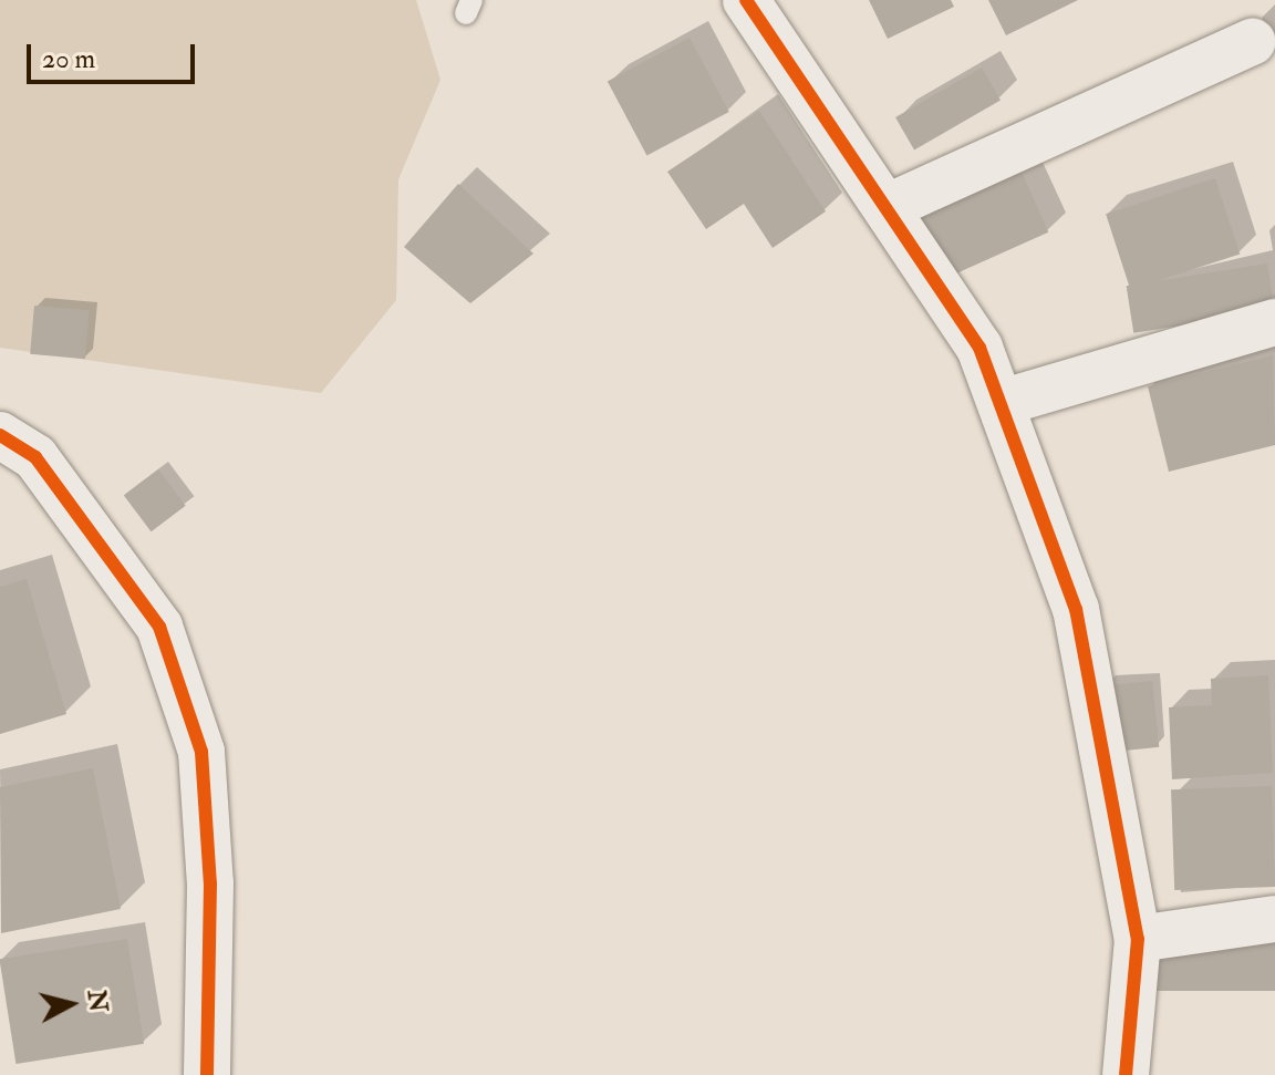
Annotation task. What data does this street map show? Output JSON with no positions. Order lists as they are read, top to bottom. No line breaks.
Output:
{"scale_bar":"20 m","north":"right"}
